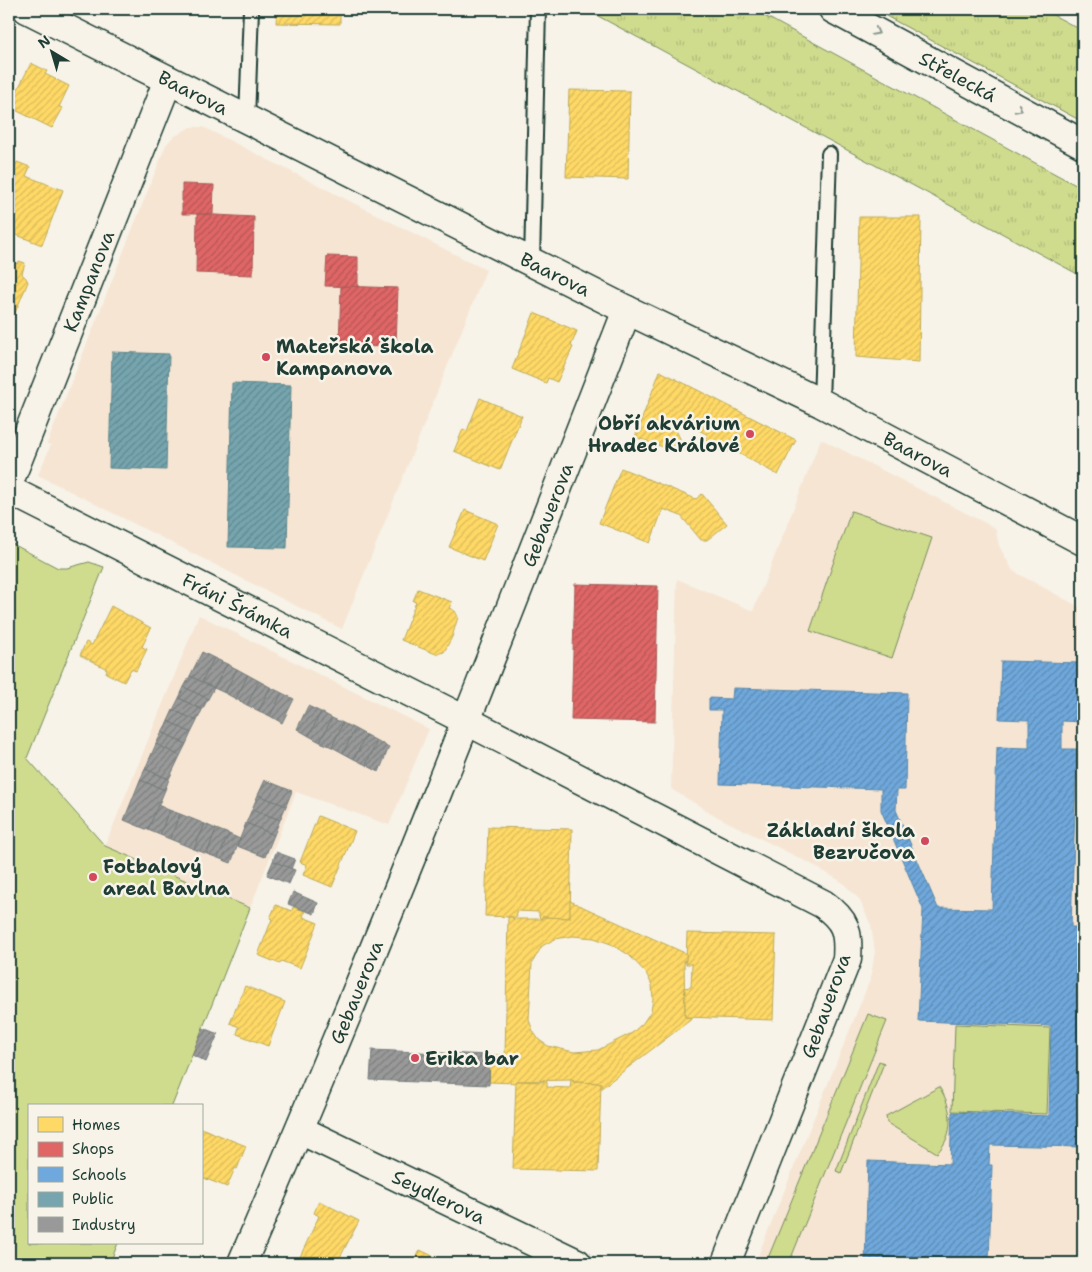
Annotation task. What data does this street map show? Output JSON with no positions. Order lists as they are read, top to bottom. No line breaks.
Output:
{"streets":{"street":["Střelecká","Baarova","Kampanova","Gebauerova","Fráni Šrámka","Seydlerova"]},"crossings":[["Baarova","Kampanova"],["Baarova","Gebauerova"],["Gebauerova","Fráni Šrámka"],["Gebauerova","Seydlerova"]],"one_way":["Střelecká"],"places":["Mateřská škola Kampanova","Obří akvárium Hradec Králové","Základní škola Bezručova","Fotbalový areal Bavlna","Erika bar"],"legend":["Homes","Shops","Schools","Public","Industry"],"north":"top left"}
